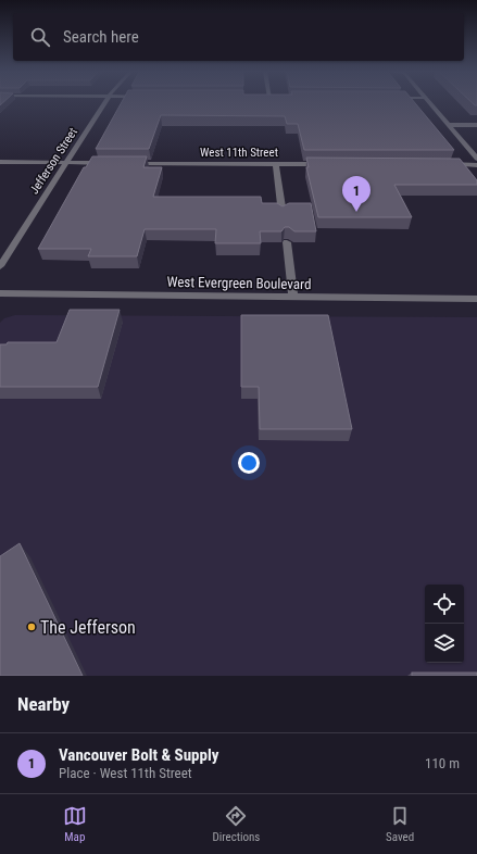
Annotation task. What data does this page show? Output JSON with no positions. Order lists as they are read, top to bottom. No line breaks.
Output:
{"streets":{"street":["West 11th Street","Jefferson Street","West Evergreen Boulevard"]},"places":["The Jefferson"],"page":{"search":"Search here","pins":"1","heading":"Nearby","list":[{"mark":"1","name":"Vancouver Bolt & Supply","note":"Place · West 11th Street","value":"110 m"}],"nav":["Map","Directions","Saved"]}}
